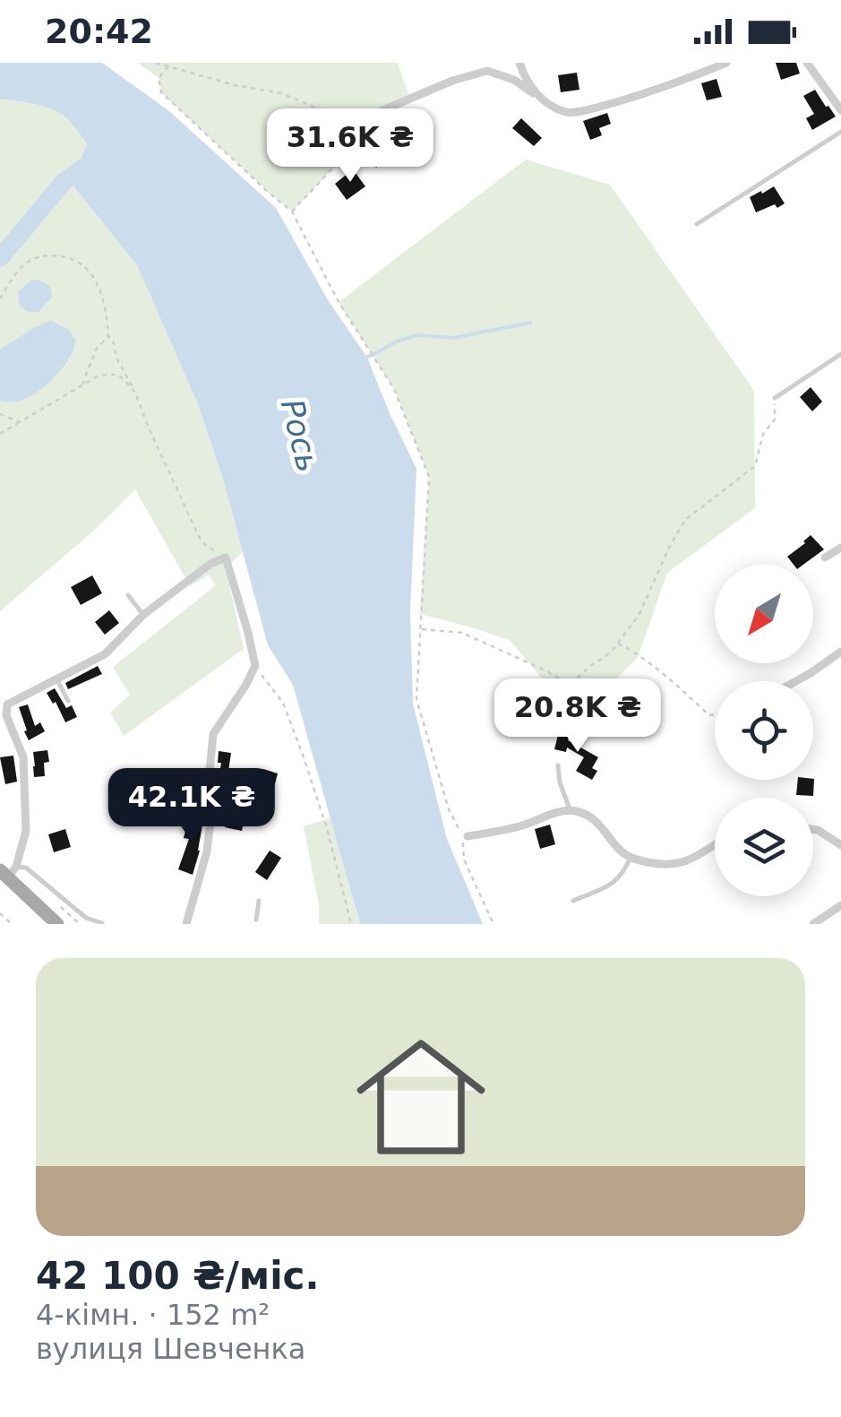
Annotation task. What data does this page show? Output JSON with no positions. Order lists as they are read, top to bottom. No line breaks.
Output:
{"water":["Рось"],"north":"bottom left","page":{"status":"20:42","price":["31.6K ₴","20.8K ₴","42.1K ₴"],"list":[{"name":"42 100 ₴/міс.","note":"4-кімн. · 152 m² · вулиця Шевченка"}]}}
